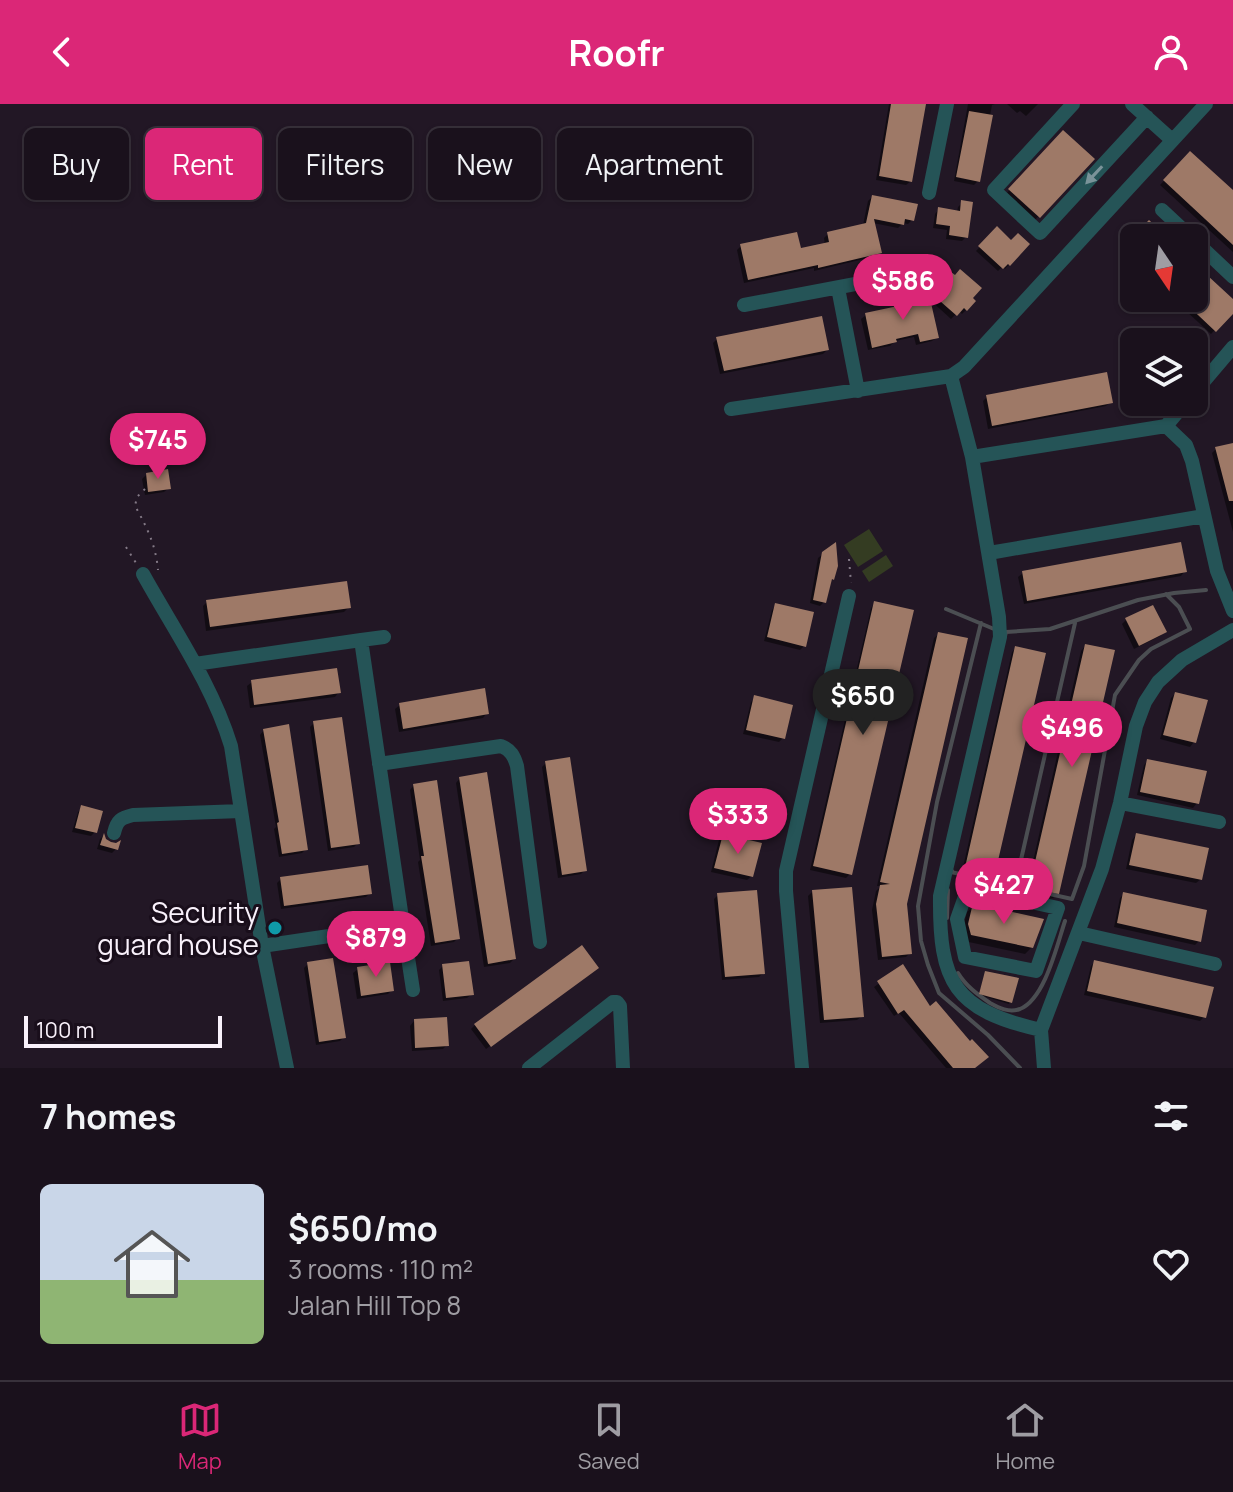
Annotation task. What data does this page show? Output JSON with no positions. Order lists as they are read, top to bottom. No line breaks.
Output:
{"places":["Security guard house"],"scale_bar":"100 m","north":"bottom","page":{"header":"Roofr","chip":["Buy","Rent","Filters","New","Apartment"],"price":["$586","$745","$650","$496","$333","$427","$879"],"scale":"100 m","heading":"7 homes","list":[{"name":"$650/mo","note":"3 rooms · 110 m² · Jalan Hill Top 8"}],"tabs":["Map","Saved","Home"]}}
